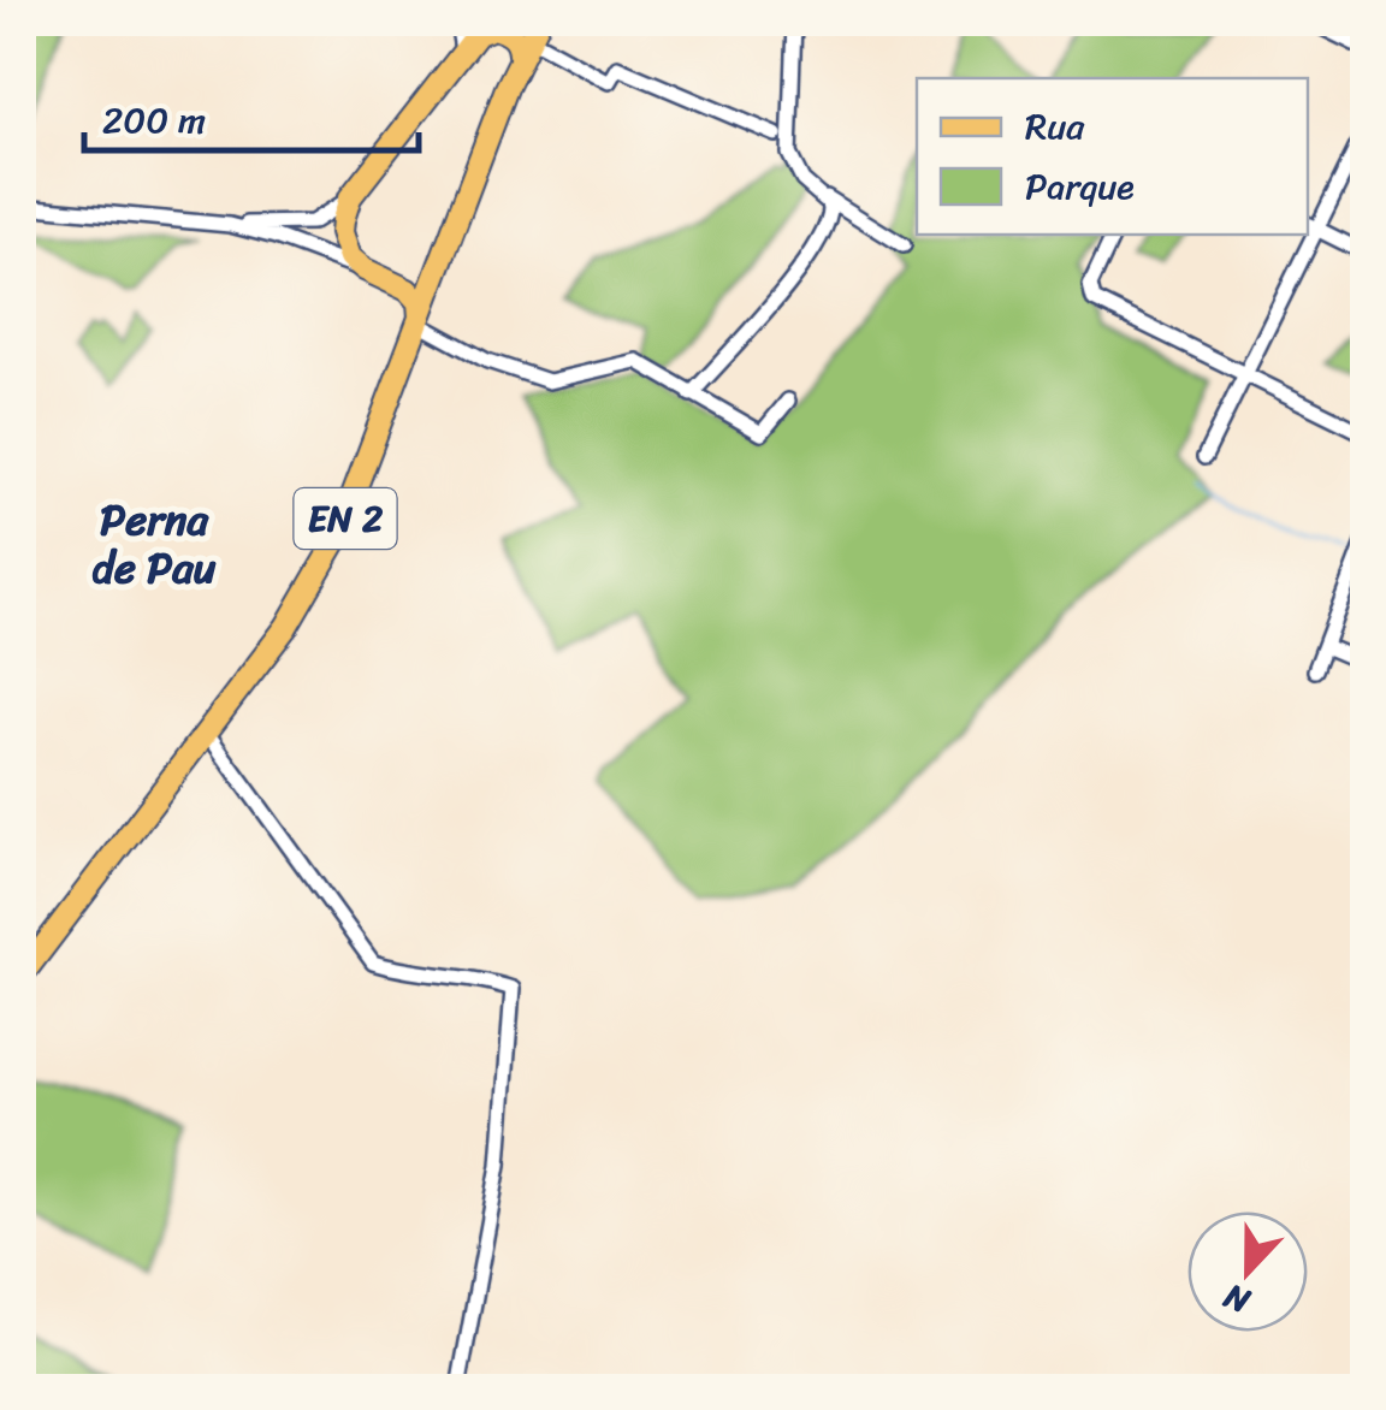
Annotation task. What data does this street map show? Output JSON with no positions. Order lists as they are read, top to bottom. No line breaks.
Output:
{"streets":{"main road":["EN 2"]},"districts":["Perna de Pau"],"legend":["Rua","Parque"],"scale_bar":"200 m","north":"bottom"}
